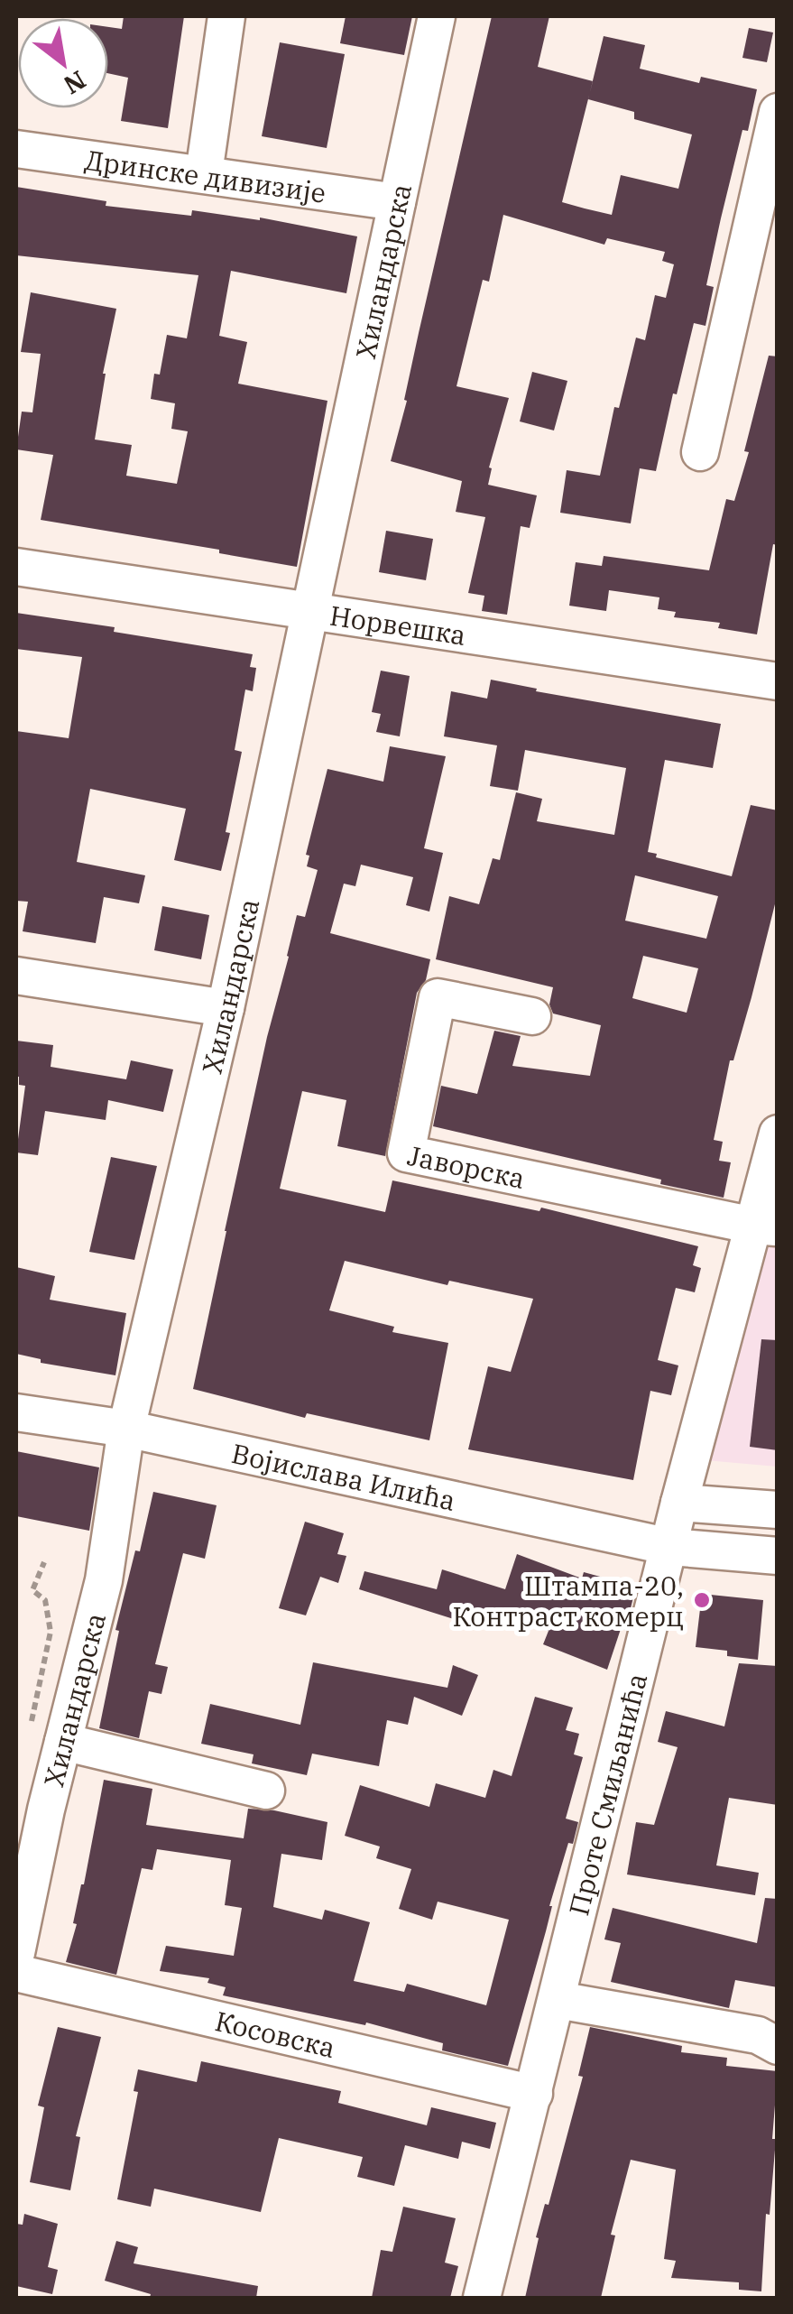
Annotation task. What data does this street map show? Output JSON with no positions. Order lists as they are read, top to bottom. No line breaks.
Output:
{"streets":{"street":["Дринске дивизије","Хиландарска","Норвешка","Јаворска","Војислава Илића","Проте Смиљанића","Косовска"]},"crossings":[["Дринске дивизије","Хиландарска"],["Хиландарска","Норвешка"],["Хиландарска","Војислава Илића"],["Јаворска","Проте Смиљанића"],["Војислава Илића","Проте Смиљанића"],["Проте Смиљанића","Косовска"]],"places":["Штампа-20, Контраст комерц"],"north":"bottom right"}
